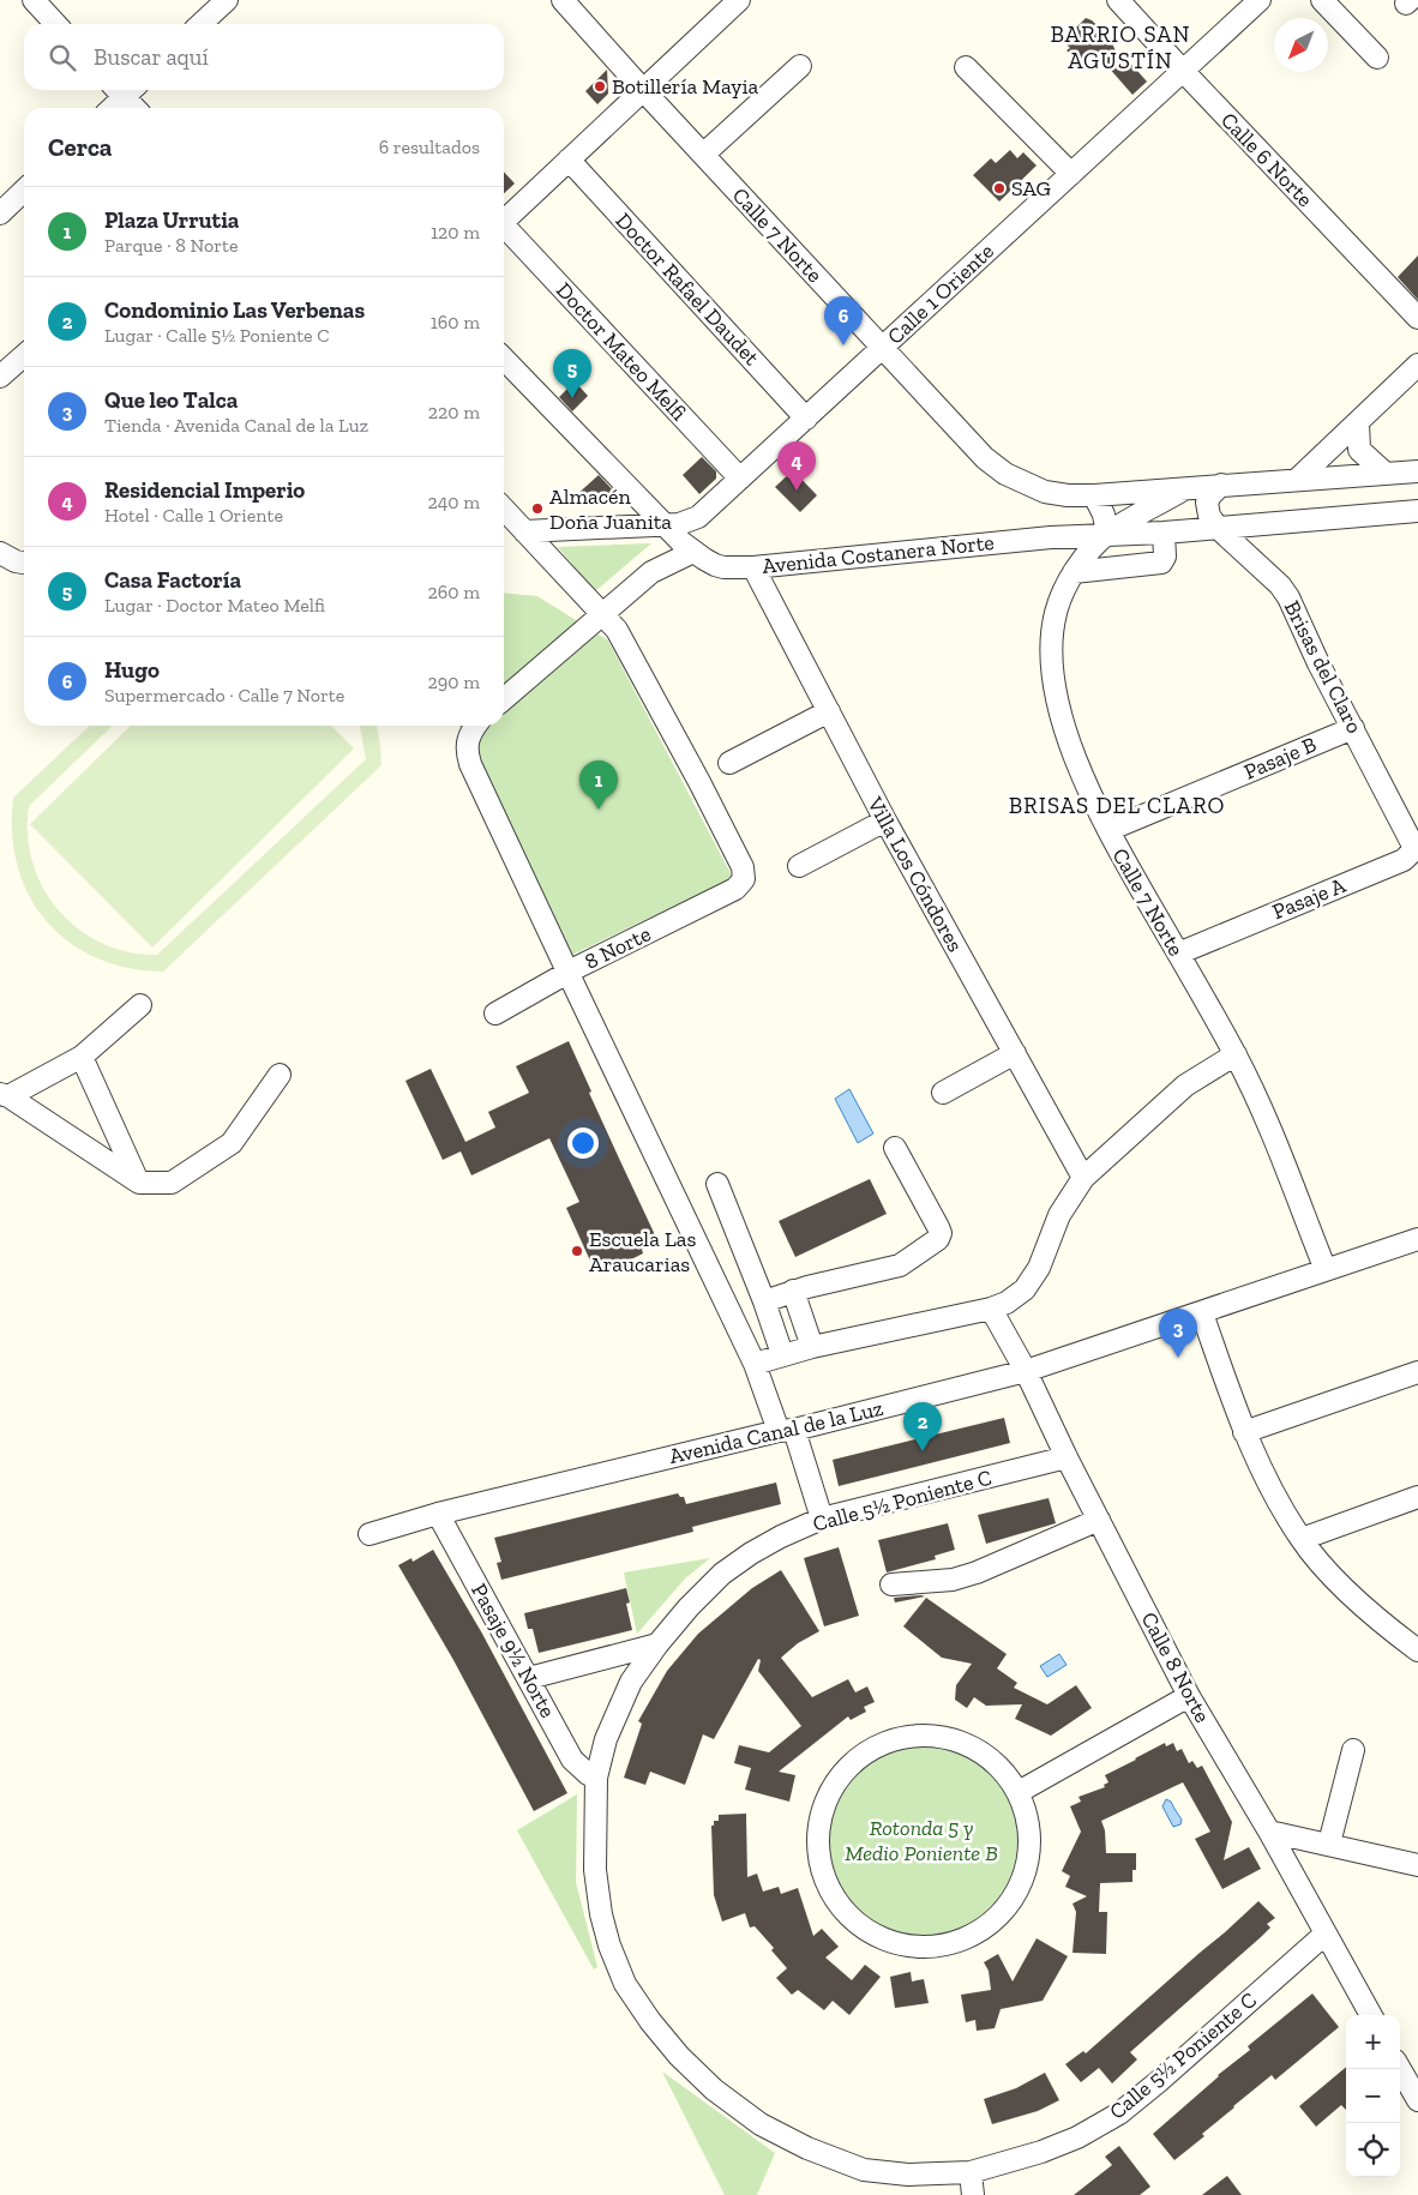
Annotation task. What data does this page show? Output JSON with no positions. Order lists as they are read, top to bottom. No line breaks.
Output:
{"streets":{"street":["Calle 6 Norte","Calle 7 Norte","Doctor Rafael Daudet","Calle 1 Oriente","Doctor Mateo Melfi","Avenida Costanera Norte","Brisas del Claro","Pasaje B","Villa Los Cóndores","Pasaje A","8 Norte","Avenida Canal de la Luz","Calle 5½ Poniente C","Pasaje 9½ Norte","Calle 8 Norte"]},"crossings":[["Calle 6 Norte","Calle 1 Oriente"],["Calle 7 Norte","Calle 1 Oriente"],["Calle 7 Norte","Avenida Costanera Norte"],["Calle 7 Norte","Pasaje B"],["Calle 7 Norte","Pasaje A"],["Calle 7 Norte","Avenida Canal de la Luz"],["Doctor Rafael Daudet","Calle 1 Oriente"],["Calle 1 Oriente","Doctor Mateo Melfi"],["Calle 1 Oriente","Avenida Costanera Norte"],["Calle 1 Oriente","8 Norte"],["Avenida Costanera Norte","Brisas del Claro"],["Avenida Costanera Norte","Villa Los Cóndores"],["Brisas del Claro","Pasaje B"],["Brisas del Claro","Pasaje A"],["8 Norte","Avenida Canal de la Luz"],["8 Norte","Calle 5½ Poniente C"],["Avenida Canal de la Luz","Pasaje 9½ Norte"],["Avenida Canal de la Luz","Calle 8 Norte"],["Calle 5½ Poniente C","Pasaje 9½ Norte"],["Calle 5½ Poniente C","Calle 8 Norte"]],"districts":["BARRIO SAN AGUSTÍN","BRISAS DEL CLARO"],"parks":["Rotonda 5 y Medio Poniente B"],"places":["Botillería Mayia","SAG","Almacén Doña Juanita","Escuela Las Araucarias"],"north":"bottom left","page":{"search":"Buscar aquí","heading":["Cerca","6 resultados"],"list":[{"mark":"1","name":"Plaza Urrutia","note":"Parque · 8 Norte","value":"120 m"},{"mark":"2","name":"Condominio Las Verbenas","note":"Lugar · Calle 5½ Poniente C","value":"160 m"},{"mark":"3","name":"Que leo Talca","note":"Tienda · Avenida Canal de la Luz","value":"220 m"},{"mark":"4","name":"Residencial Imperio","note":"Hotel · Calle 1 Oriente","value":"240 m"},{"mark":"5","name":"Casa Factoría","note":"Lugar · Doctor Mateo Melfi","value":"260 m"},{"mark":"6","name":"Hugo","note":"Supermercado · Calle 7 Norte","value":"290 m"}],"pins":["6","5","4","1","3","2"],"map_buttons":["+","−"]}}
